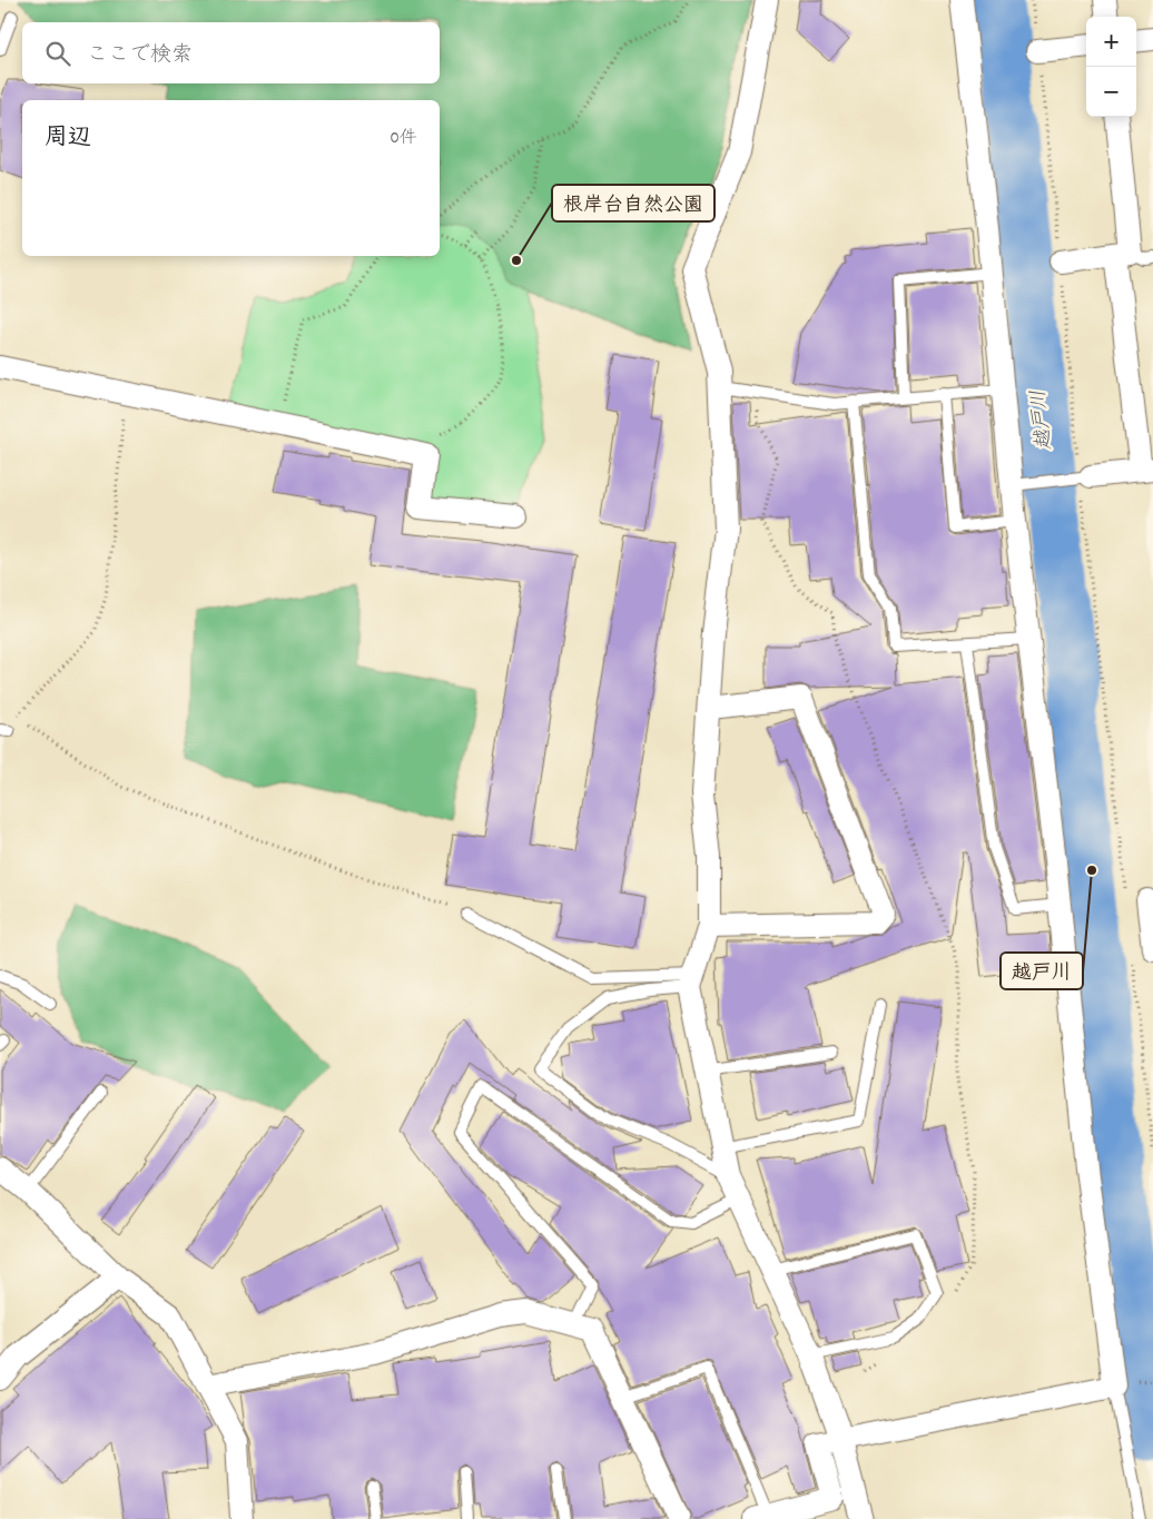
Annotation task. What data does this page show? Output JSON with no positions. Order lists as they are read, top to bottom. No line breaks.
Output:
{"water":["越戸川"],"places":["根岸台自然公園","越戸川"],"page":{"map_buttons":["+","−"],"search":"ここで検索","heading":["周辺","0件"]}}
